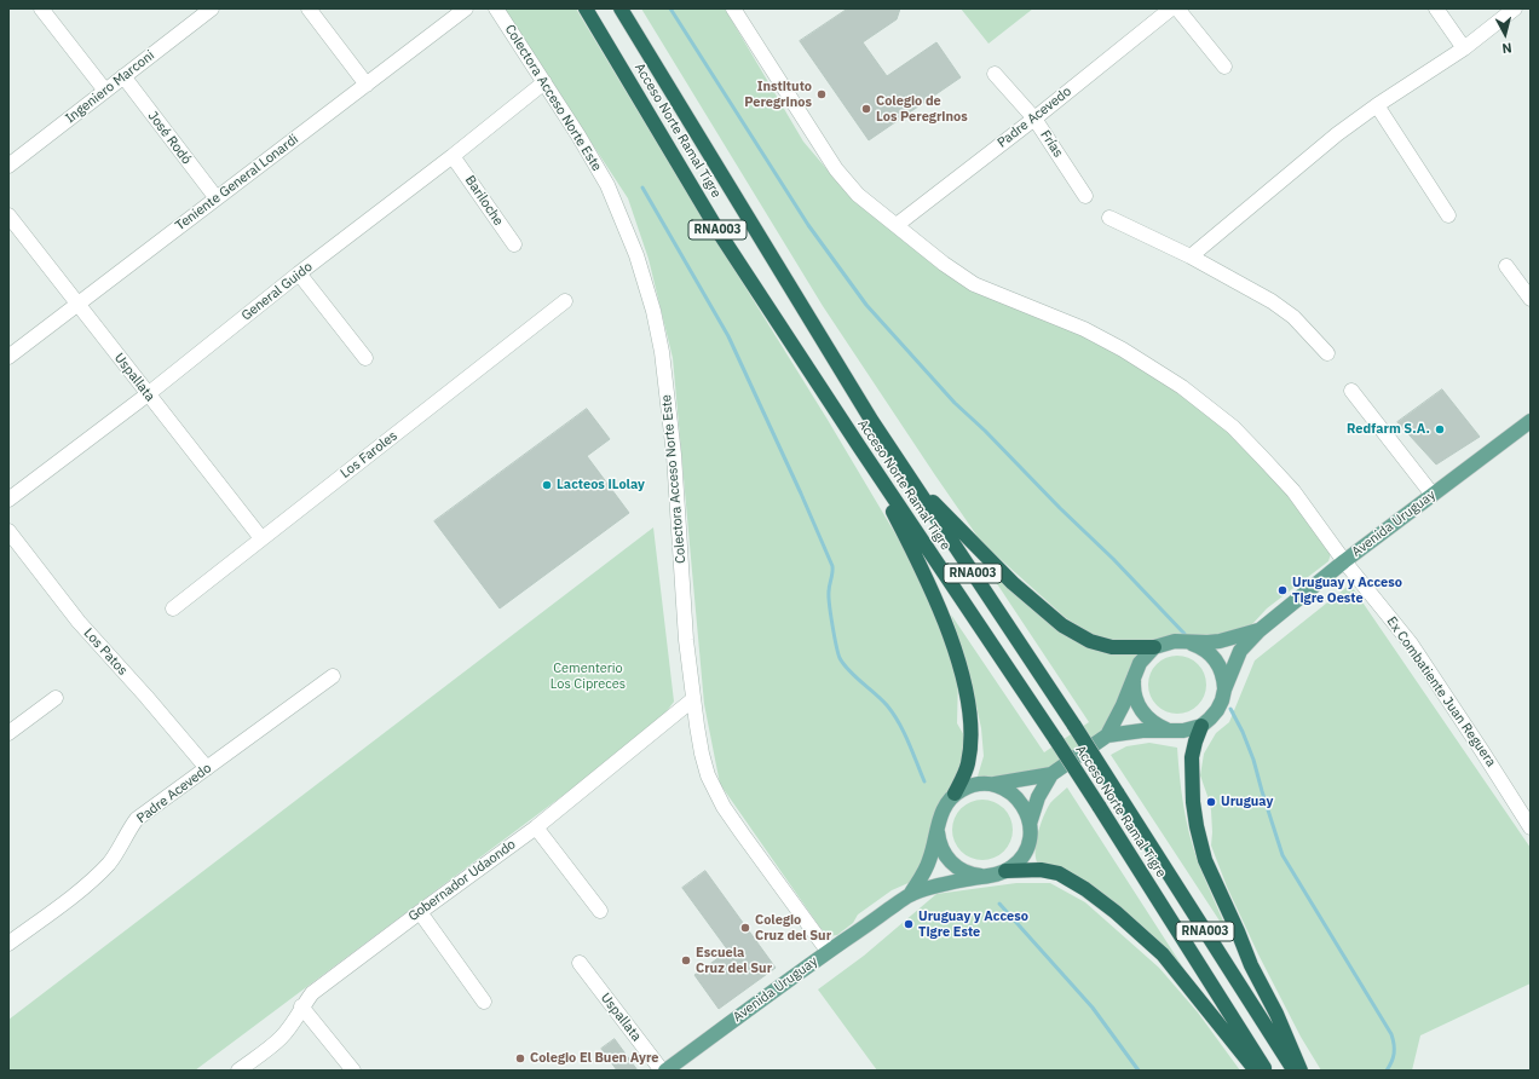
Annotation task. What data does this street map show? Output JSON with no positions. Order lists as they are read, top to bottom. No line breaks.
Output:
{"streets":{"highway":["Acceso Norte Ramal Tigre","RNA003"],"main road":["Avenida Uruguay"],"street":["Ingeniero Marconi","Colectora Acceso Norte Este","Padre Acevedo","José Rodó","Frías","Teniente General Lonardi","Bariloche","General Guido","Uspallata","Los Faroles","Los Patos","Ex Combatiente Juan Reguera","Gobernador Udaondo"]},"crossings":[["Ingeniero Marconi","José Rodó"],["Colectora Acceso Norte Este","General Guido"],["Colectora Acceso Norte Este","Avenida Uruguay"],["Colectora Acceso Norte Este","Gobernador Udaondo"],["Padre Acevedo","Frías"],["Padre Acevedo","Los Patos"],["Padre Acevedo","Ex Combatiente Juan Reguera"],["José Rodó","Teniente General Lonardi"],["Teniente General Lonardi","Uspallata"],["Bariloche","General Guido"],["General Guido","Uspallata"],["Uspallata","Los Faroles"],["Uspallata","Avenida Uruguay"],["Avenida Uruguay","Ex Combatiente Juan Reguera"]],"parks":["Cementerio Los Cipreces"],"places":["Instituto Peregrinos","Colegio de Los Peregrinos","Redfarm S.A.","Lacteos iLolay","Uruguay y Acceso Tigre Oeste","Uruguay","Uruguay y Acceso Tigre Este","Colegio Cruz del Sur","Escuela Cruz del Sur","Colegio El Buen Ayre"],"north":"bottom"}
